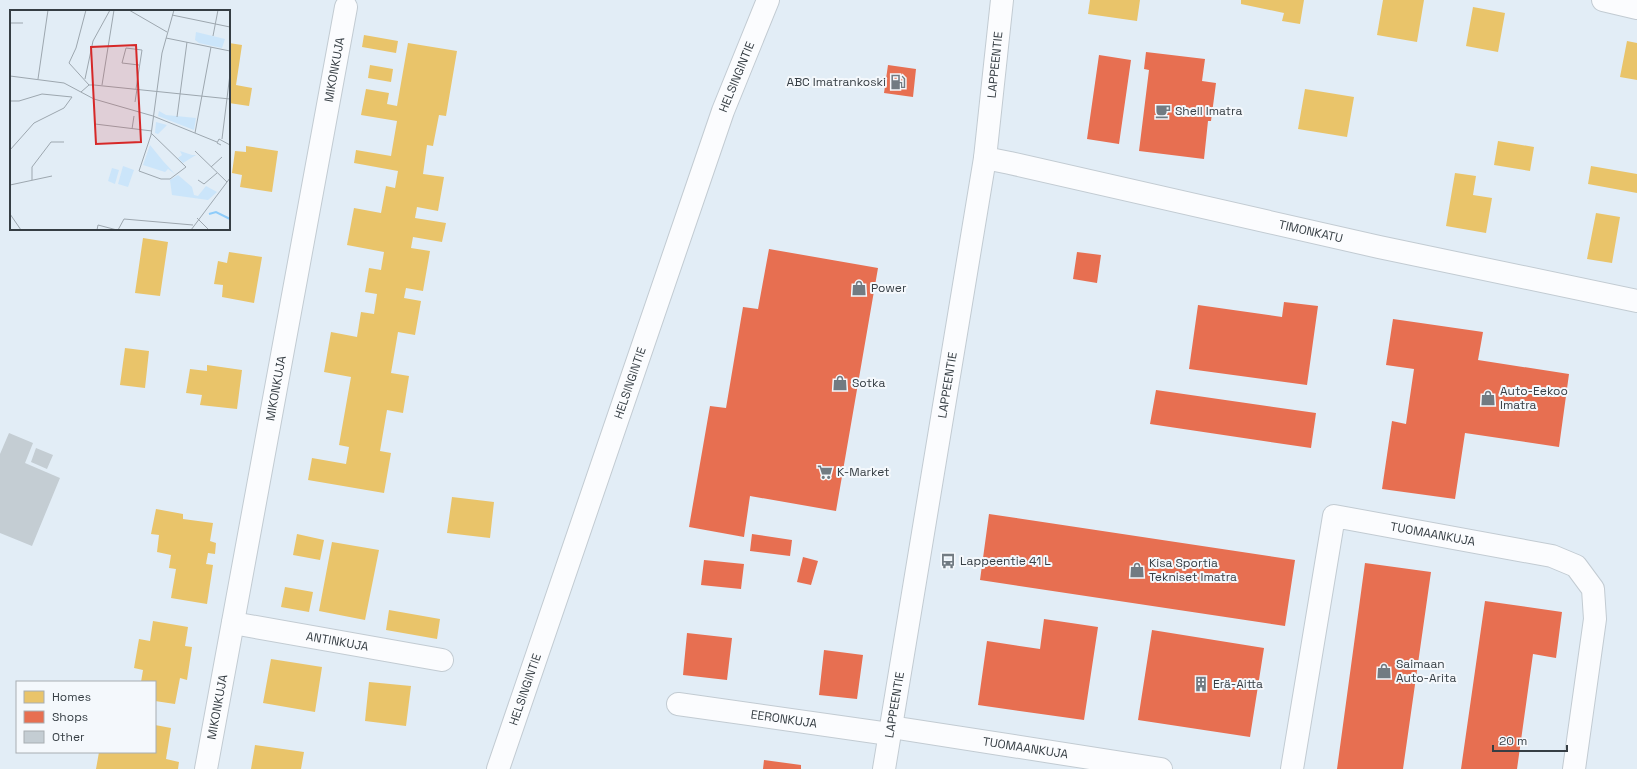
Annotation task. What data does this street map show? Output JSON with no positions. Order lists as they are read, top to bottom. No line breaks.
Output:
{"streets":{"street":["LAPPEENTIE","MIKONKUJA","HELSINGINTIE","TIMONKATU","TUOMAANKUJA","ANTINKUJA","EERONKUJA"]},"crossings":[["LAPPEENTIE","TIMONKATU"],["LAPPEENTIE","TUOMAANKUJA"],["LAPPEENTIE","EERONKUJA"],["MIKONKUJA","ANTINKUJA"],["TUOMAANKUJA","EERONKUJA"]],"places":{"fuel station":["ABC Imatrankoski"],"cafe":["Shell Imatra"],"shop":["Power","Sotka","Auto-Eekoo Imatra","Kisa Sportia Tekniset Imatra","Saimaan Auto-Arita"],"supermarket":["K-Market"],"bus stop":["Lappeentie 41 L"],"building":["Erä-Aitta"]},"legend":["Homes","Shops","Other"],"scale_bar":"20 m"}
